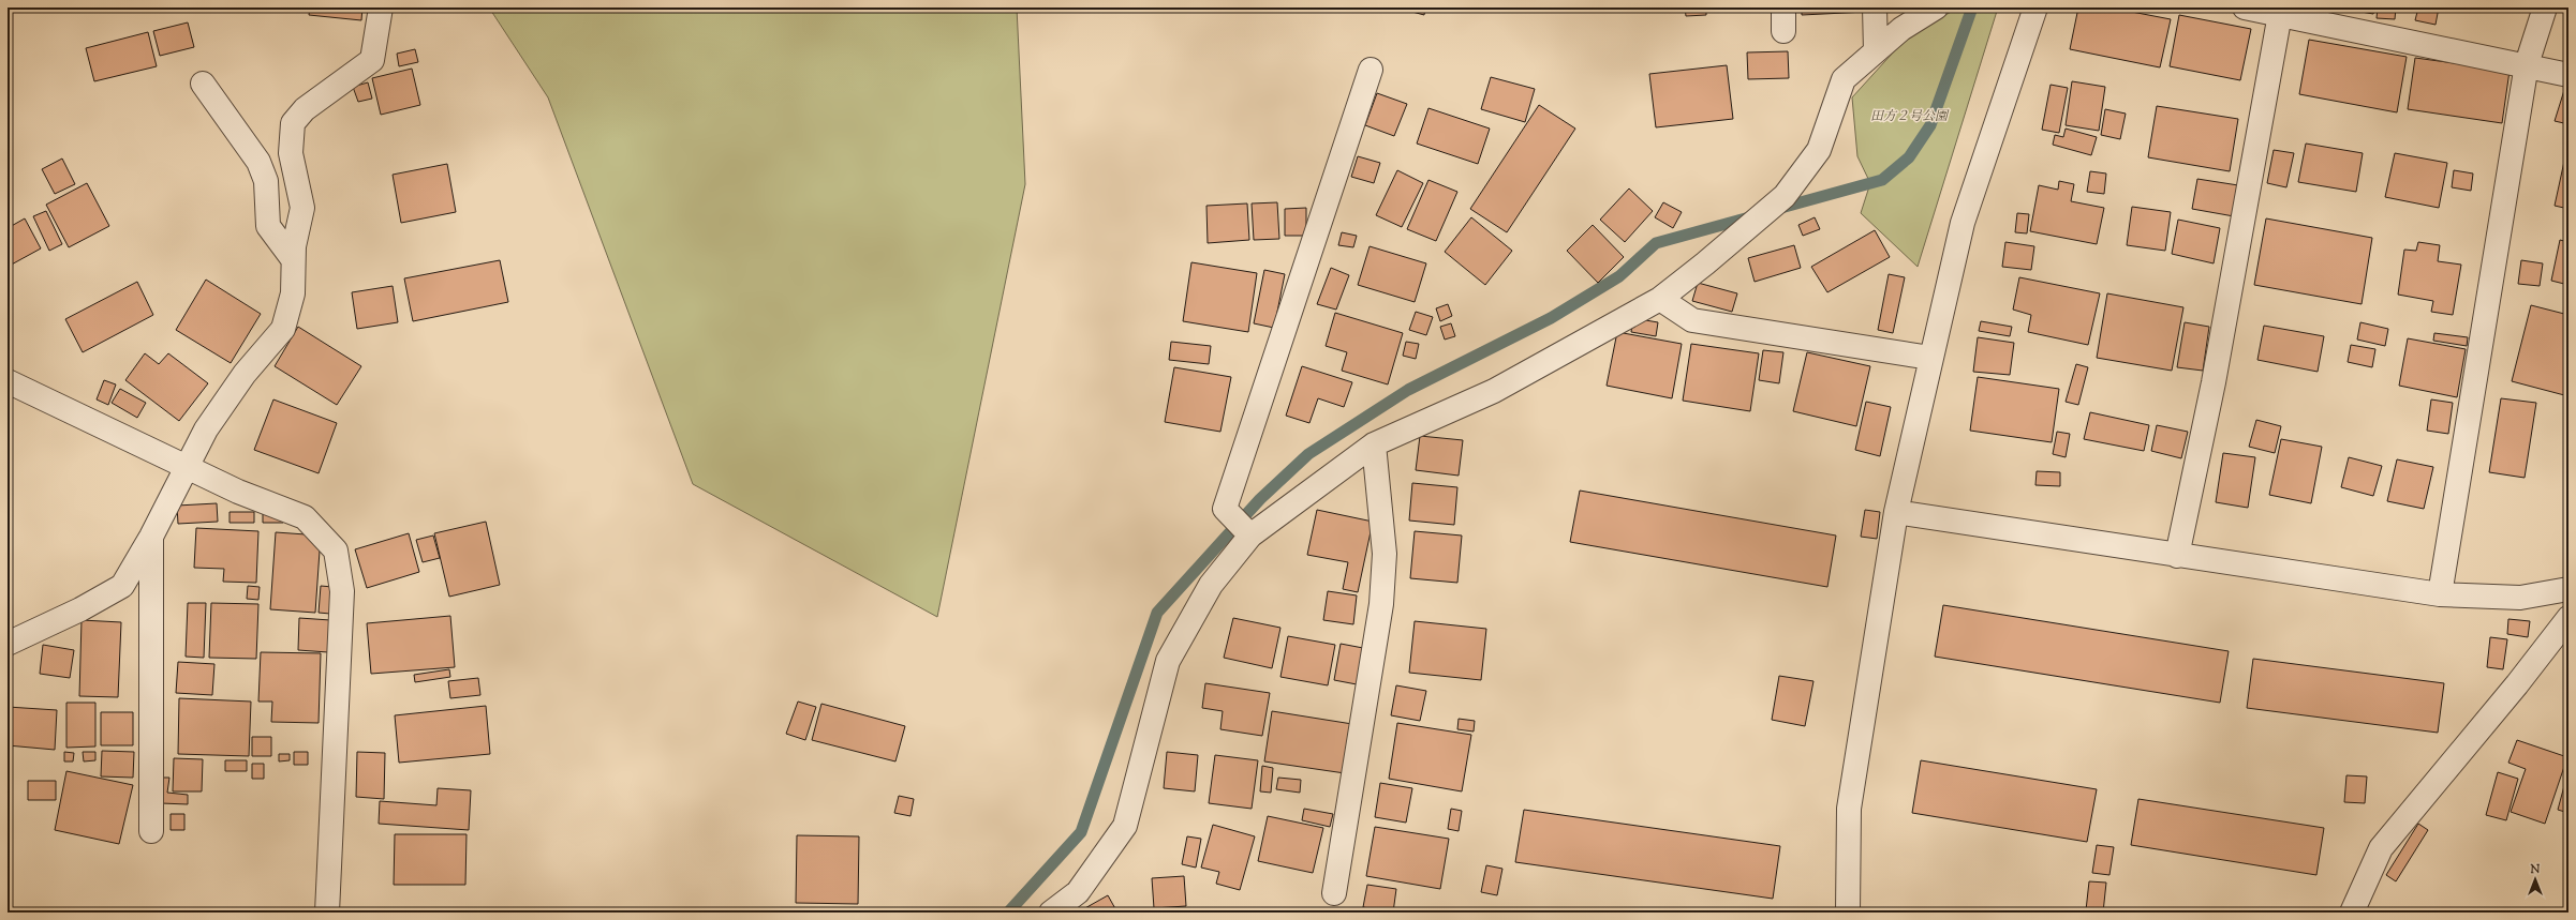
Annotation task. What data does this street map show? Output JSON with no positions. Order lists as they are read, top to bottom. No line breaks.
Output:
{"parks":["田方２号公園"],"north":"top"}
